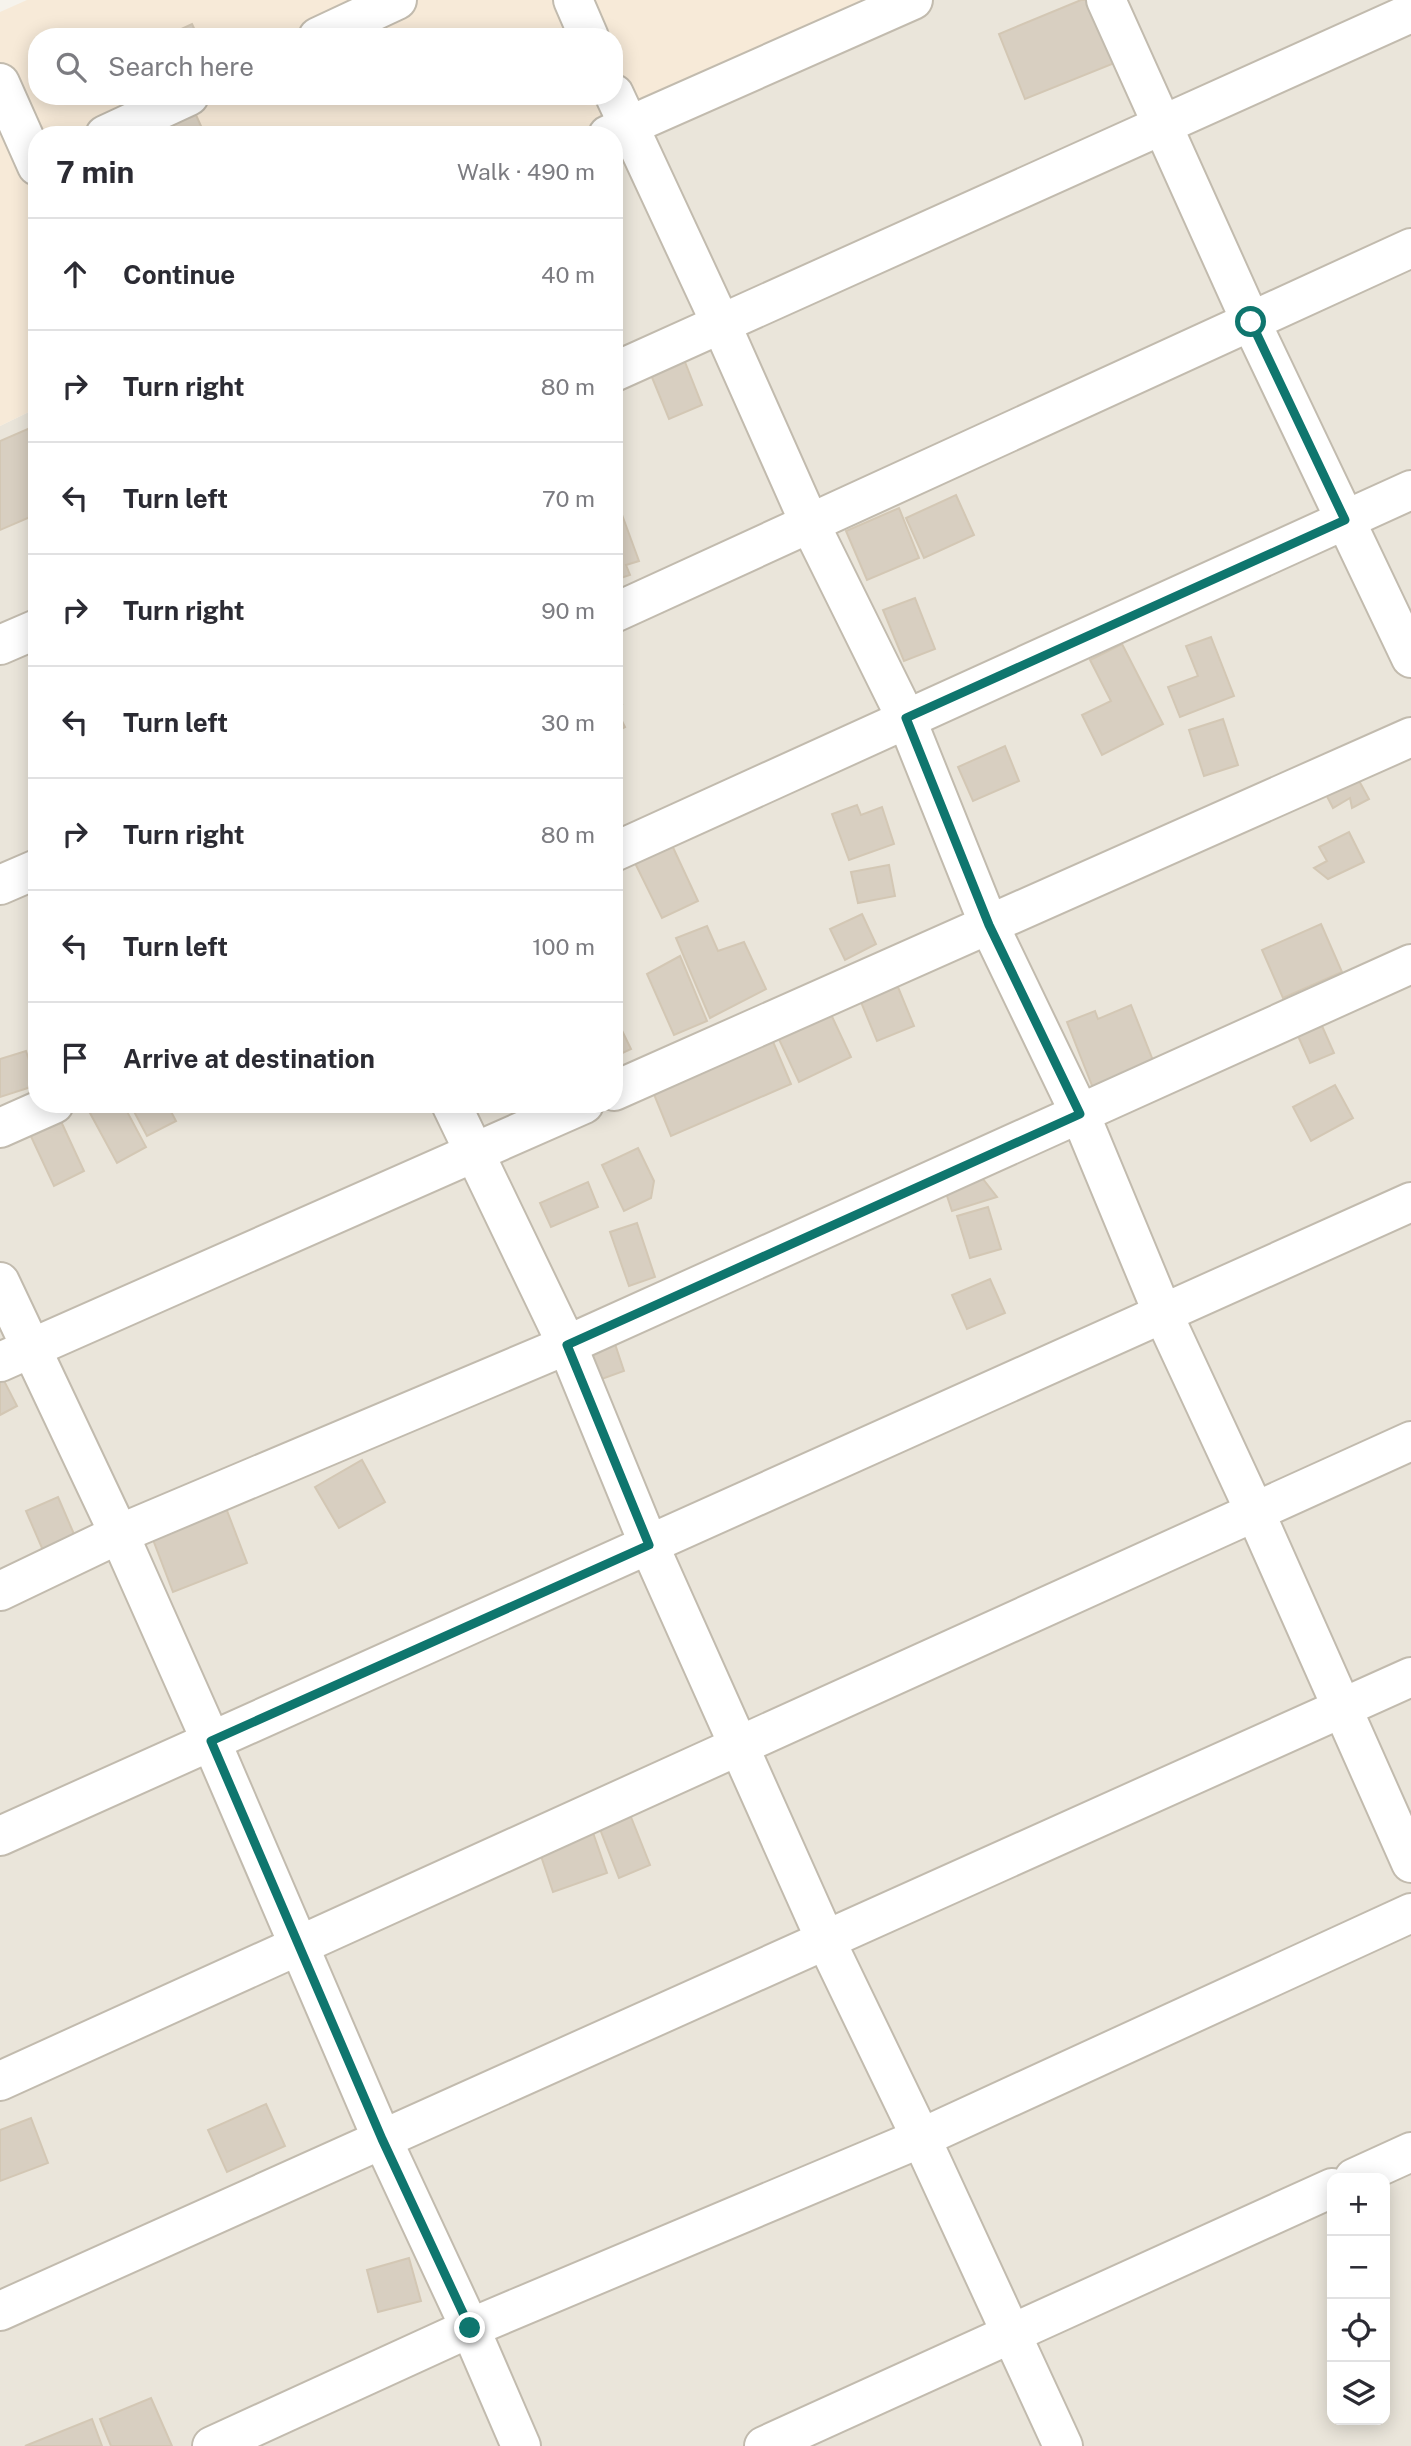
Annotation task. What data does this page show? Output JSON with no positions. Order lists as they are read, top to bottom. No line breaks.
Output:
{"page":{"search":"Search here","heading":["7 min","Walk · 490 m"],"list":[["Continue","40 m"],["Turn right","80 m"],["Turn left","70 m"],["Turn right","90 m"],["Turn left","30 m"],["Turn right","80 m"],["Turn left","100 m"],"Arrive at destination"],"map_buttons":["+","−"]}}
